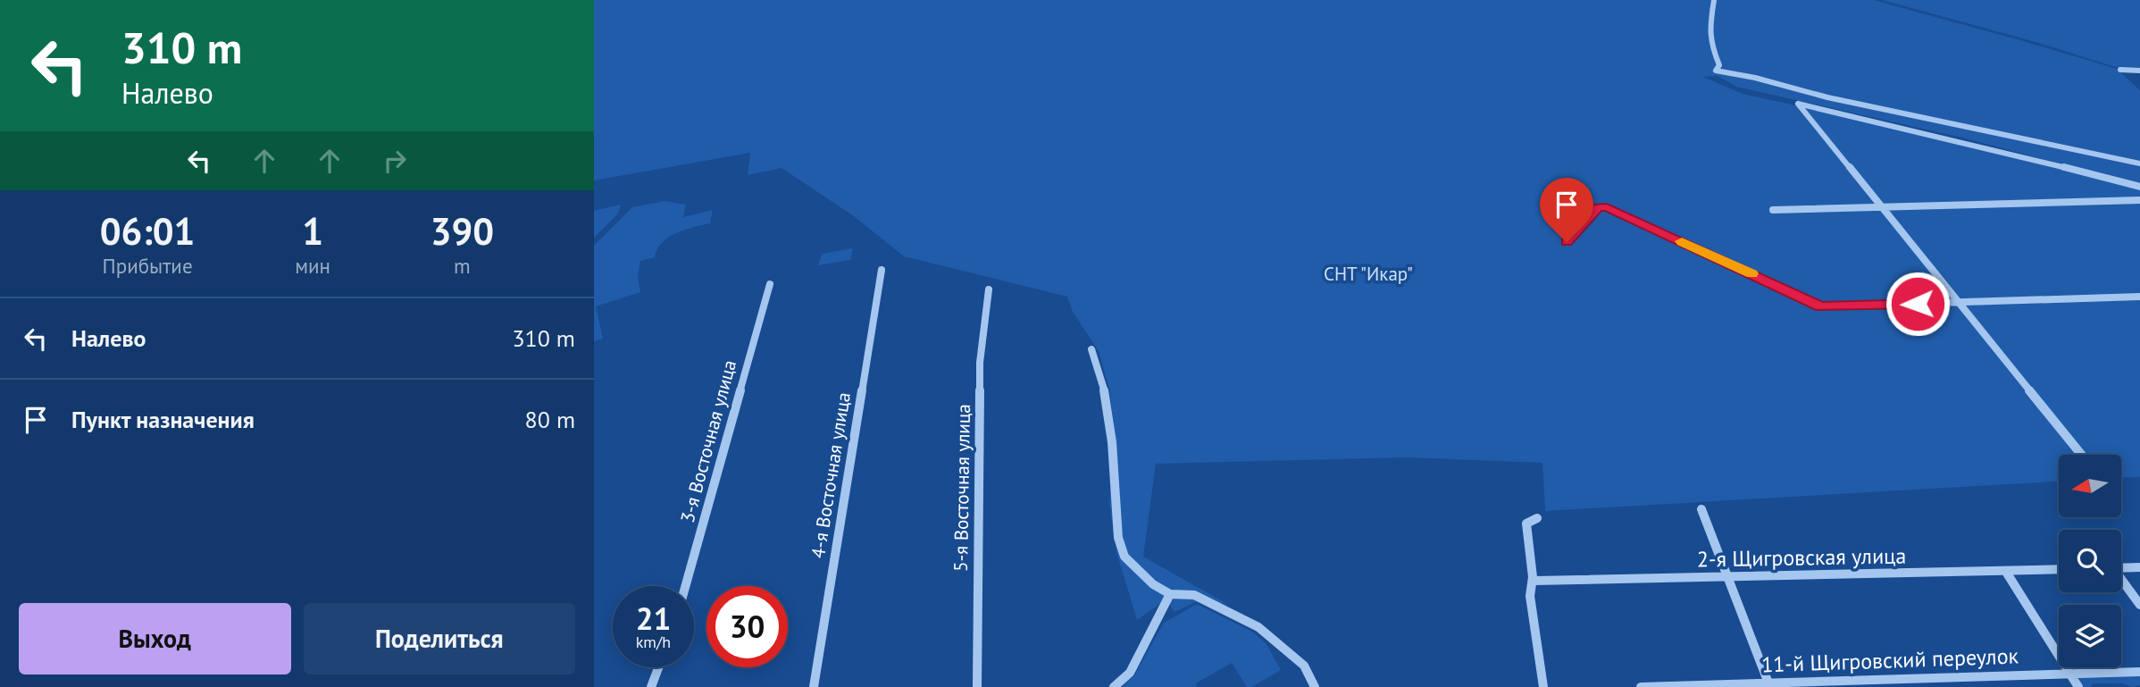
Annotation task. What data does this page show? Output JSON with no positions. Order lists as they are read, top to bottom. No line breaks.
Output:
{"streets":{"street":["3-я Восточная улица","4-я Восточная улица","5-я Восточная улица","2-я Щигровская улица","11-й Щигровский переулок"]},"parks":["СНТ \"Икар\""],"north":"left","page":{"turn":["310 m","Налево"],"eta":["06:01","Прибытие","1","мин","390","m"],"list":[{"name":"Налево","value":"310 m"},{"name":"Пункт назначения","value":"80 m"}],"speed":"21 km/h","limit":"30","buttons":["Выход","Поделиться"]}}
